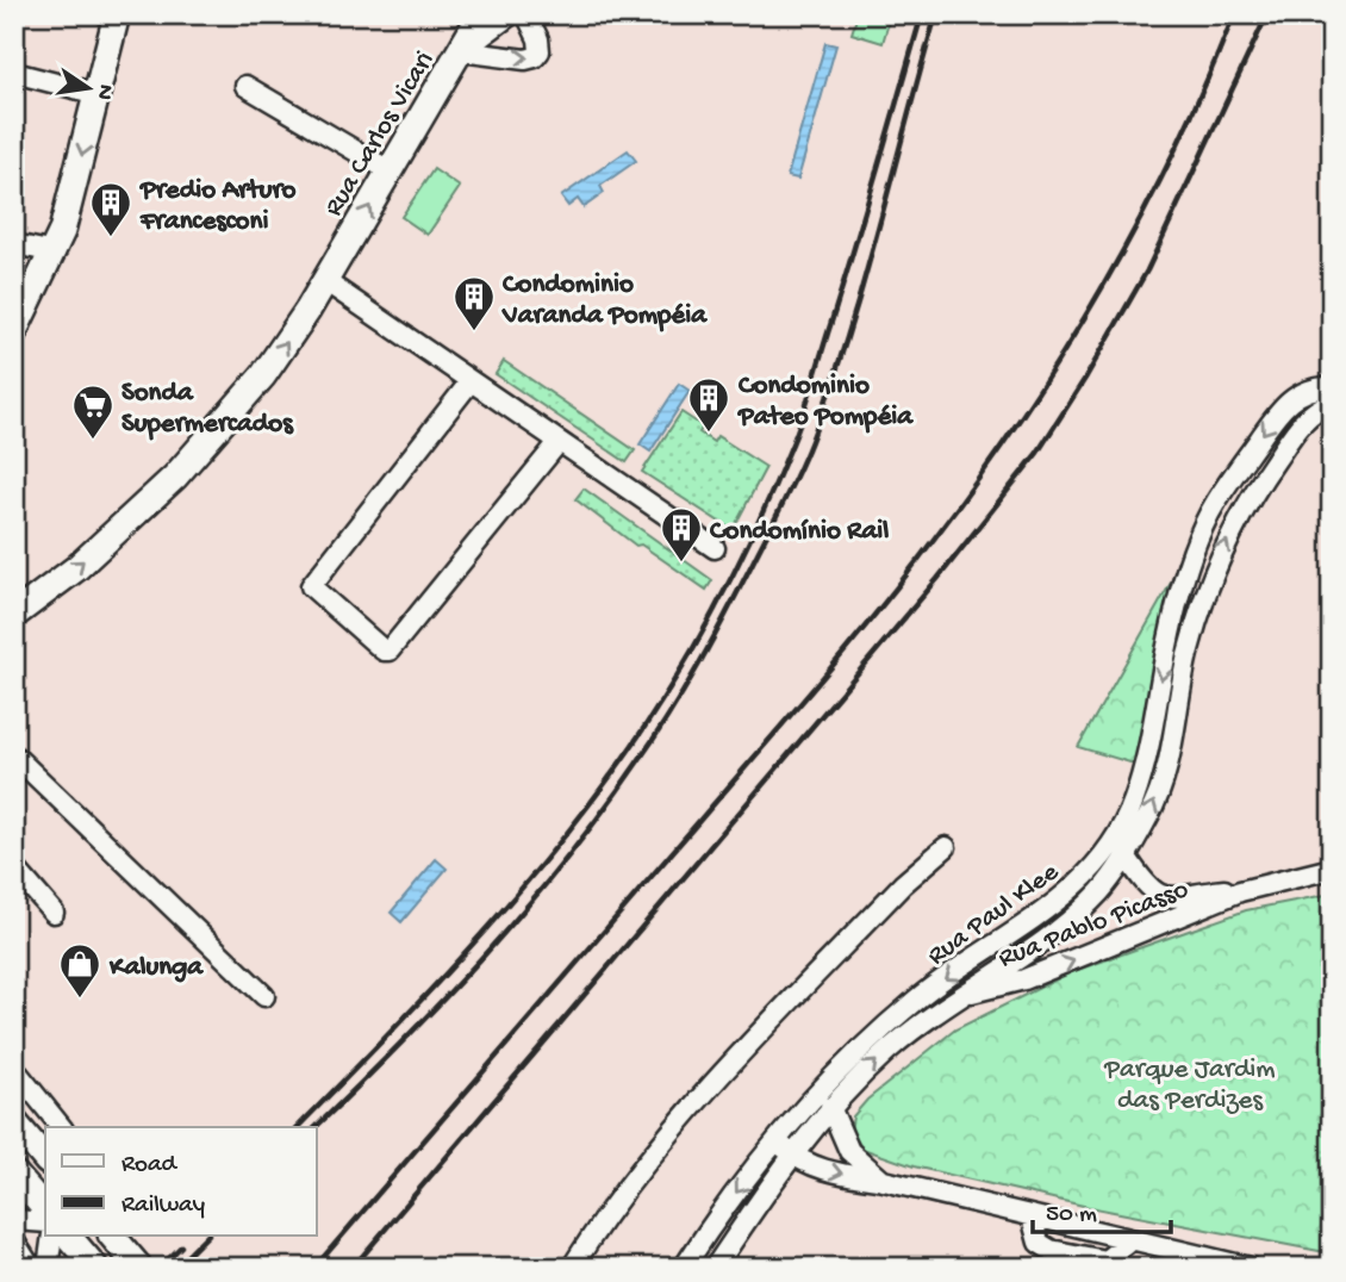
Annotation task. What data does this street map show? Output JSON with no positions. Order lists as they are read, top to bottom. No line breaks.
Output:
{"streets":{"main road":["Rua Carlos Vicari"],"street":["Rua Paul Klee","Rua Pablo Picasso"]},"crossings":[["Rua Paul Klee","Rua Pablo Picasso"]],"one_way":["Rua Carlos Vicari","Rua Pablo Picasso"],"parks":["Parque Jardim das Perdizes"],"places":{"building":["Predio Arturo Francesconi","Condominio Varanda Pompéia","Condominio Pateo Pompéia","Condomínio Rail"],"supermarket":["Sonda Supermercados"],"shop":["Kalunga"]},"legend":["Road","Railway"],"scale_bar":"50 m","north":"right"}
